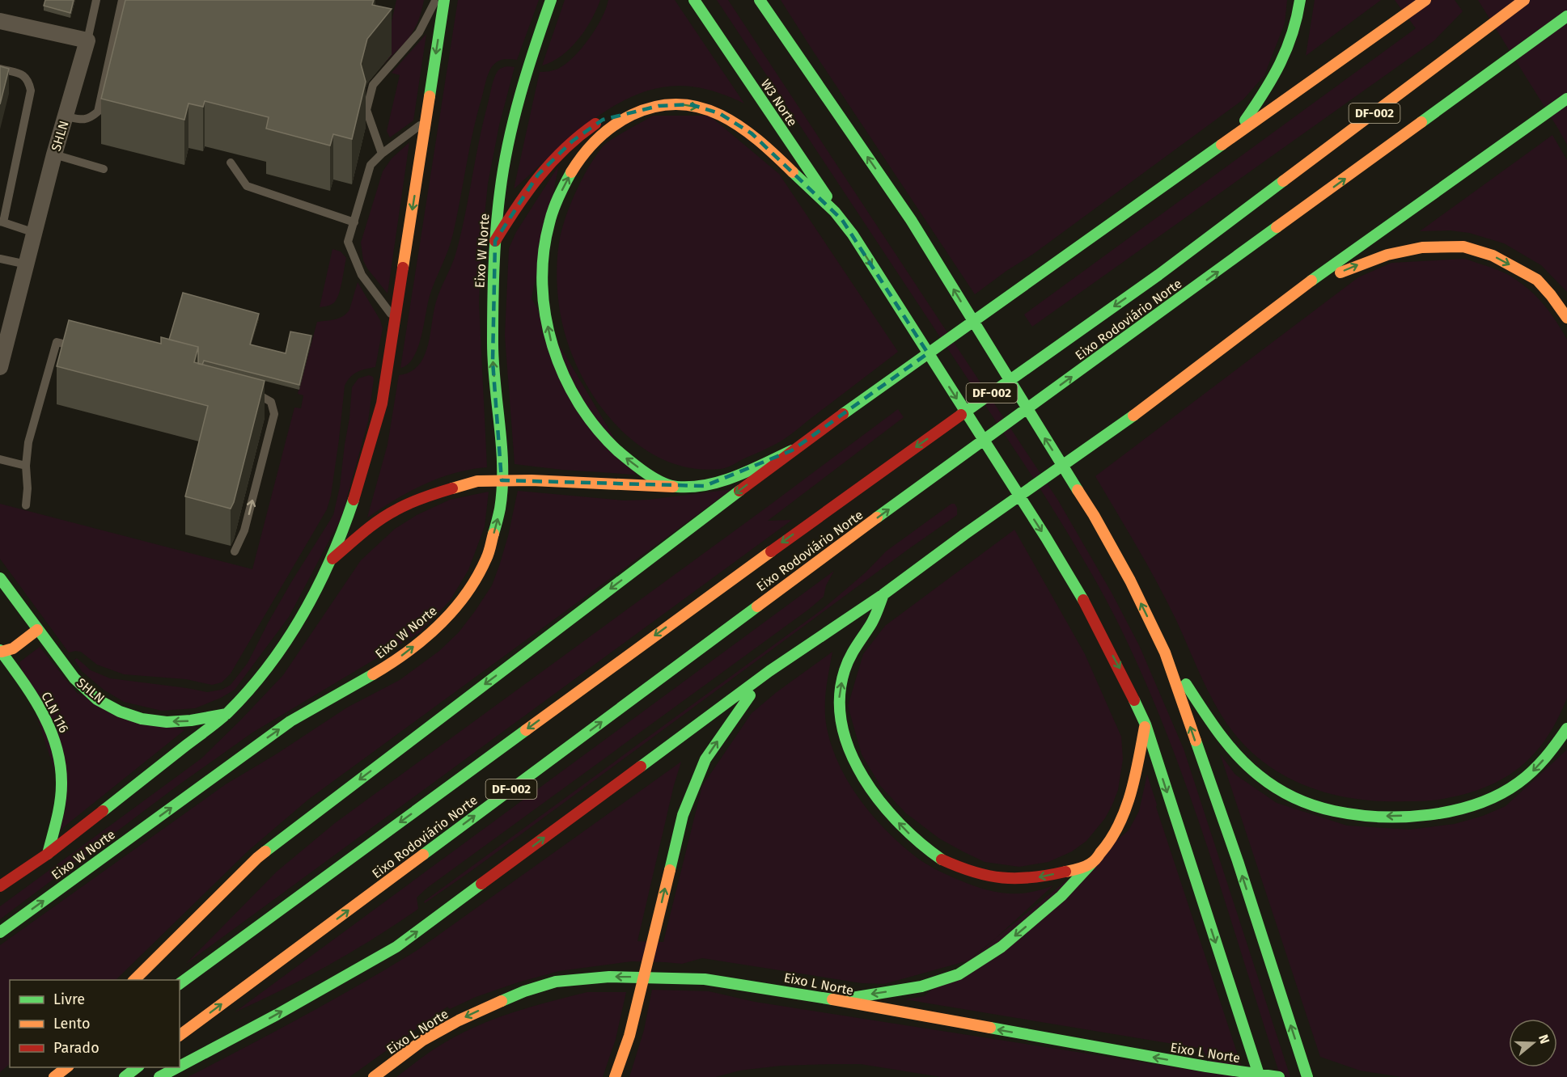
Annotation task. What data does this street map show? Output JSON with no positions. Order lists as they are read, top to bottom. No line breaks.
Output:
{"streets":{"main road":["W3 Norte","DF-002","SHLN","Eixo W Norte","Eixo Rodoviário Norte","CLN 116","Eixo L Norte"]},"crossings":[["SHLN","Eixo W Norte"],["Eixo W Norte","CLN 116"]],"one_way":["Eixo L Norte"],"legend":["Livre","Lento","Parado"],"north":"right"}
